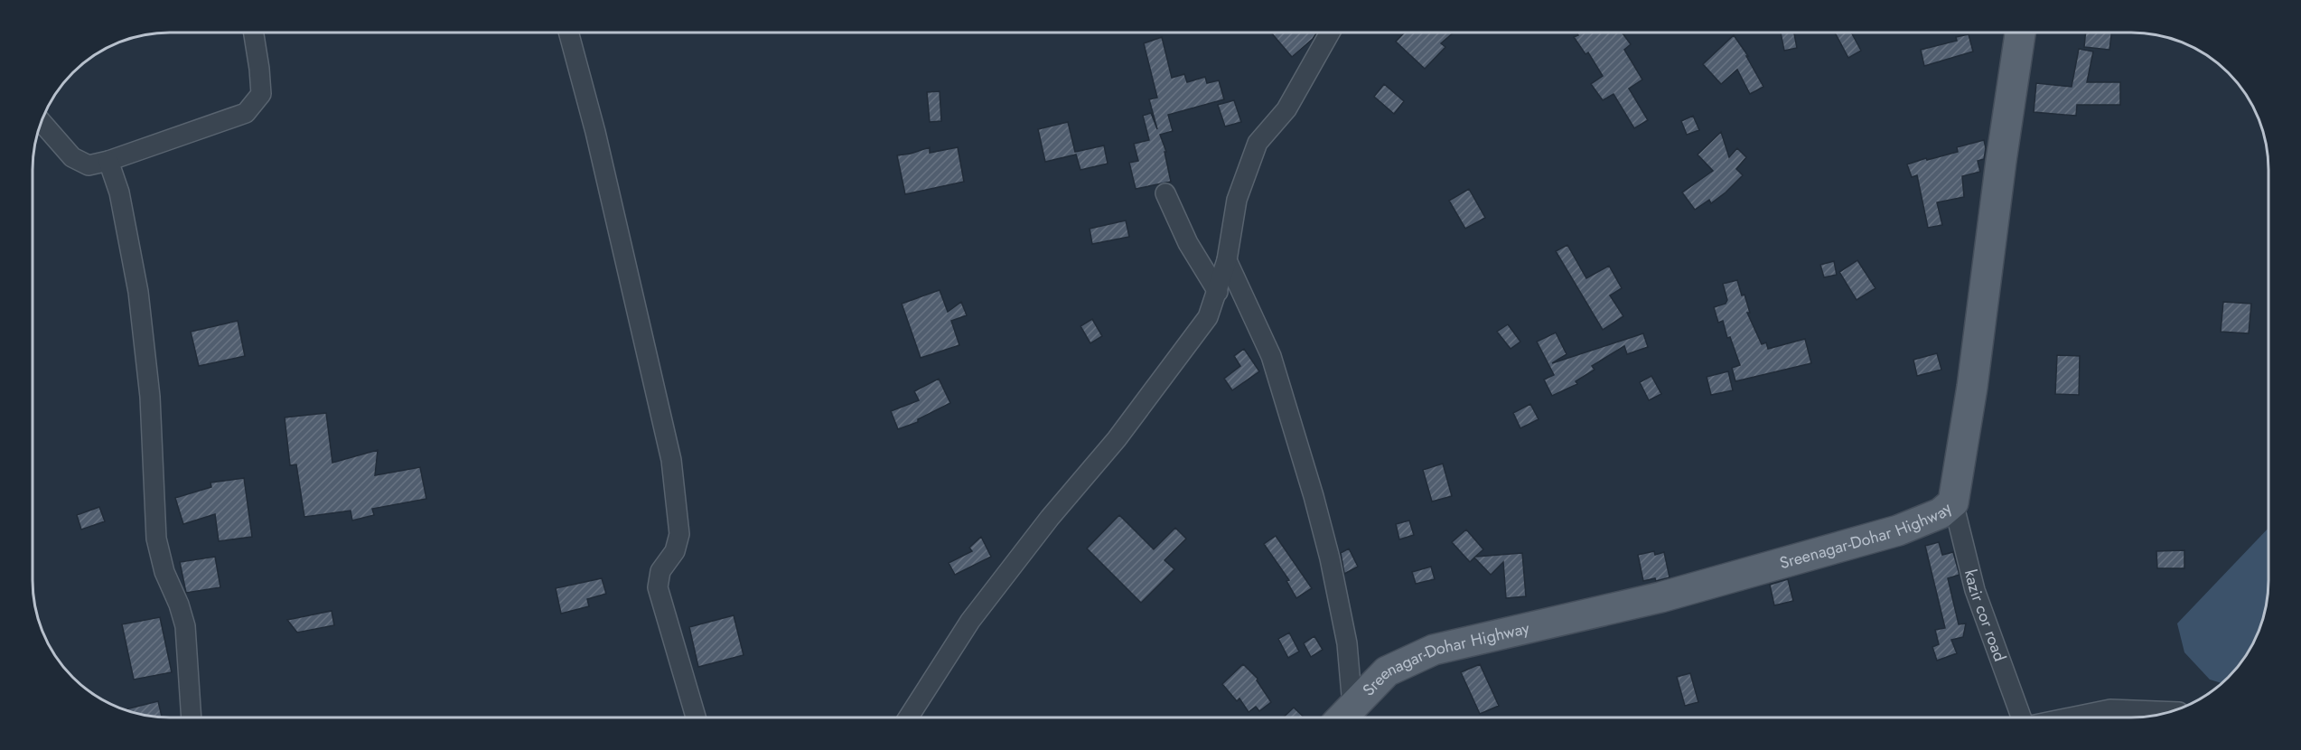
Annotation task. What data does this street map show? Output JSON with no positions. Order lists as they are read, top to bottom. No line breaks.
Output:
{"streets":{"main road":["Sreenagar-Dohar Highway"],"street":["kazir cor road"]},"crossings":[["Sreenagar-Dohar Highway","kazir cor road"]]}
